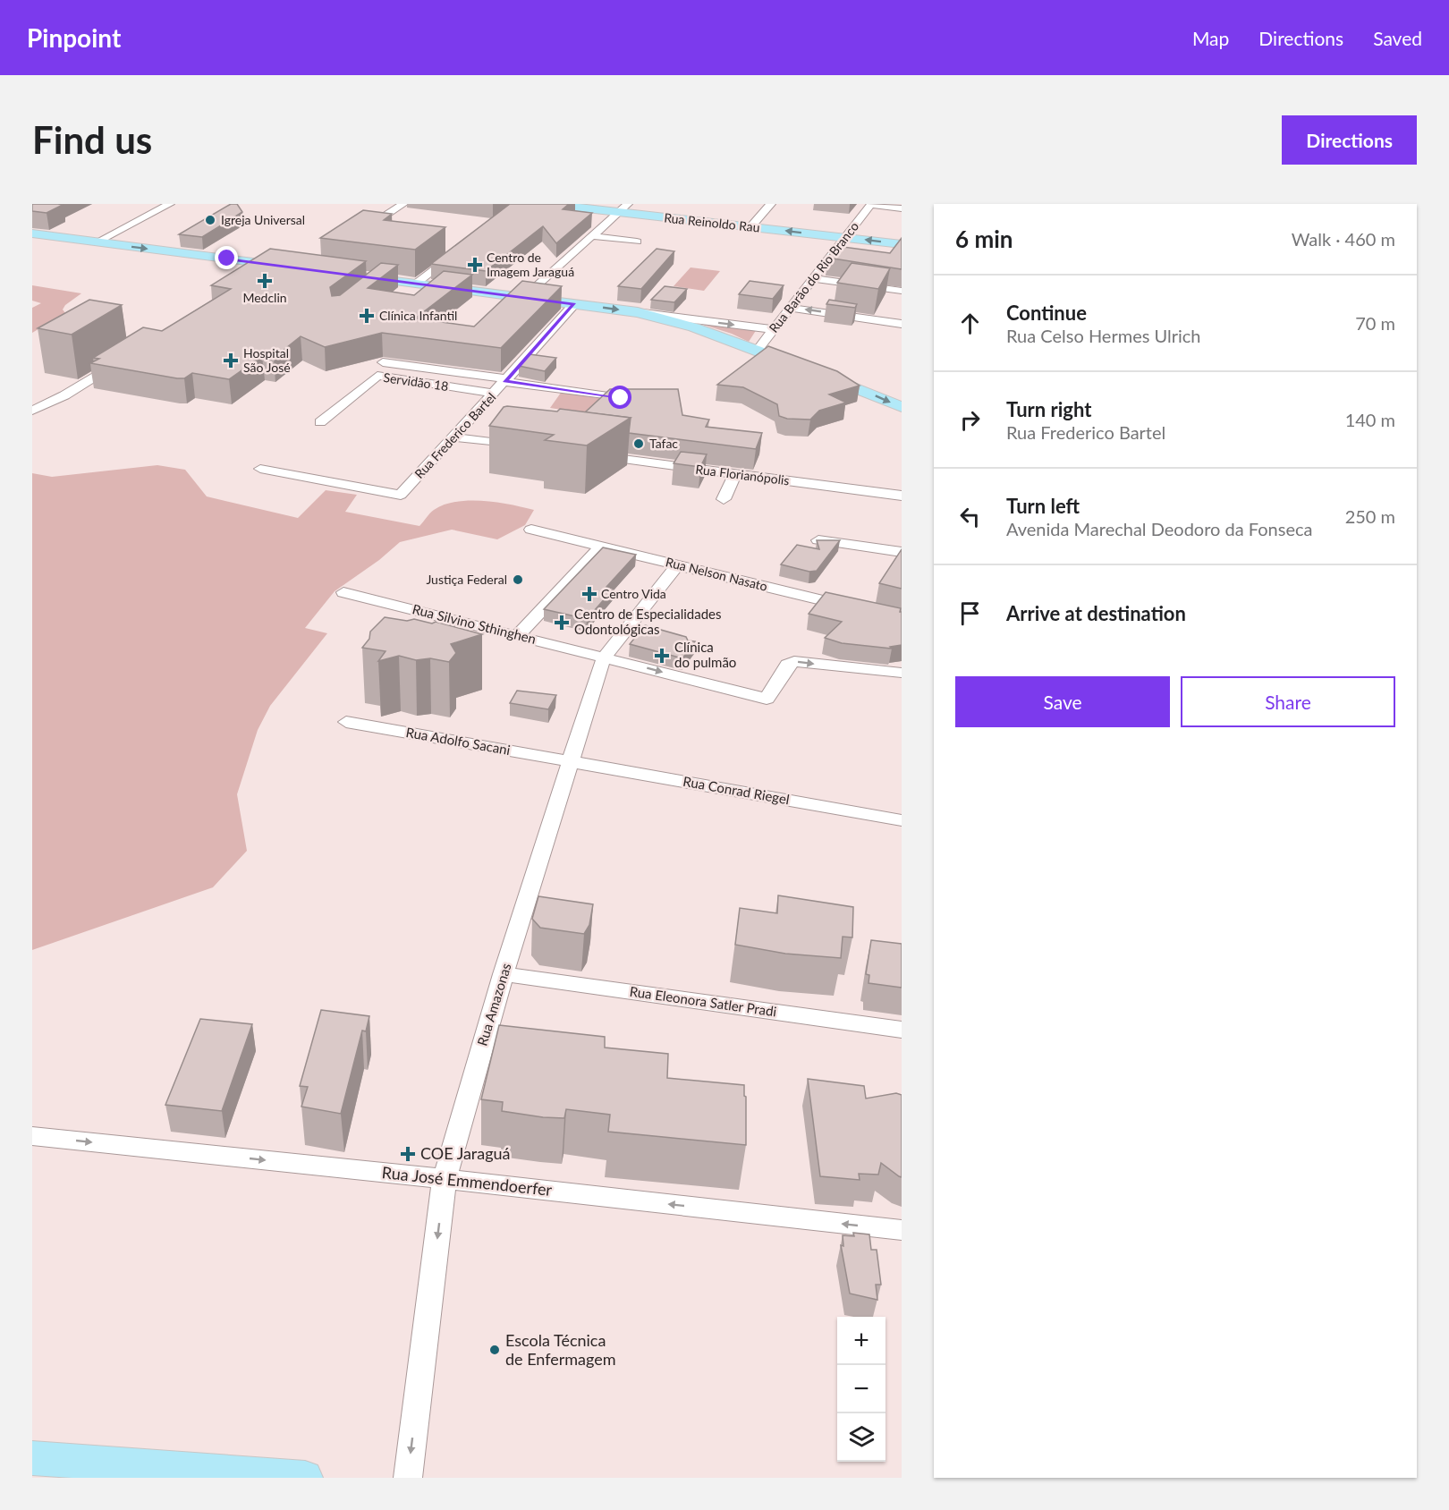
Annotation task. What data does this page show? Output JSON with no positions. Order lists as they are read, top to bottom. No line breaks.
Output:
{"streets":{"main road":["Rua Reinoldo Rau"],"street":["Rua Barão do Rio Branco","Servidão 18","Rua Frederico Bartel","Rua Florianópolis","Rua Nelson Nasato","Rua Silvino Sthinghen","Rua Adolfo Sacani","Rua Conrad Riegel","Rua Eleonora Satler Pradi","Rua Amazonas","Rua José Emmendoerfer"]},"crossings":[["Rua Reinoldo Rau","Rua Barão do Rio Branco"],["Servidão 18","Rua Frederico Bartel"],["Rua Nelson Nasato","Rua Amazonas"],["Rua Silvino Sthinghen","Rua Amazonas"],["Rua Adolfo Sacani","Rua Conrad Riegel"],["Rua Adolfo Sacani","Rua Amazonas"],["Rua Conrad Riegel","Rua Amazonas"],["Rua Eleonora Satler Pradi","Rua Amazonas"],["Rua Amazonas","Rua José Emmendoerfer"]],"one_way":["Rua Silvino Sthinghen"],"places":{"other":["Igreja Universal","Tafac","Justiça Federal","Escola Técnica de Enfermagem"],"health":["Centro de Imagem Jaraguá","Medclin","Clínica Infantil","Hospital São José","Centro Vida","Centro de Especialidades Odontológicas","Clínica do pulmão","COE Jaraguá"]},"page":{"header":"Pinpoint","nav":["Map","Directions","Saved"],"buttons":["Directions",["Save","Share"]],"title":"Find us","heading":["6 min","Walk · 460 m"],"list":[["Continue","Rua Celso Hermes Ulrich","70 m"],["Turn right","Rua Frederico Bartel","140 m"],["Turn left","Avenida Marechal Deodoro da Fonseca","250 m"],"Arrive at destination"],"map_buttons":["+","−"]}}
